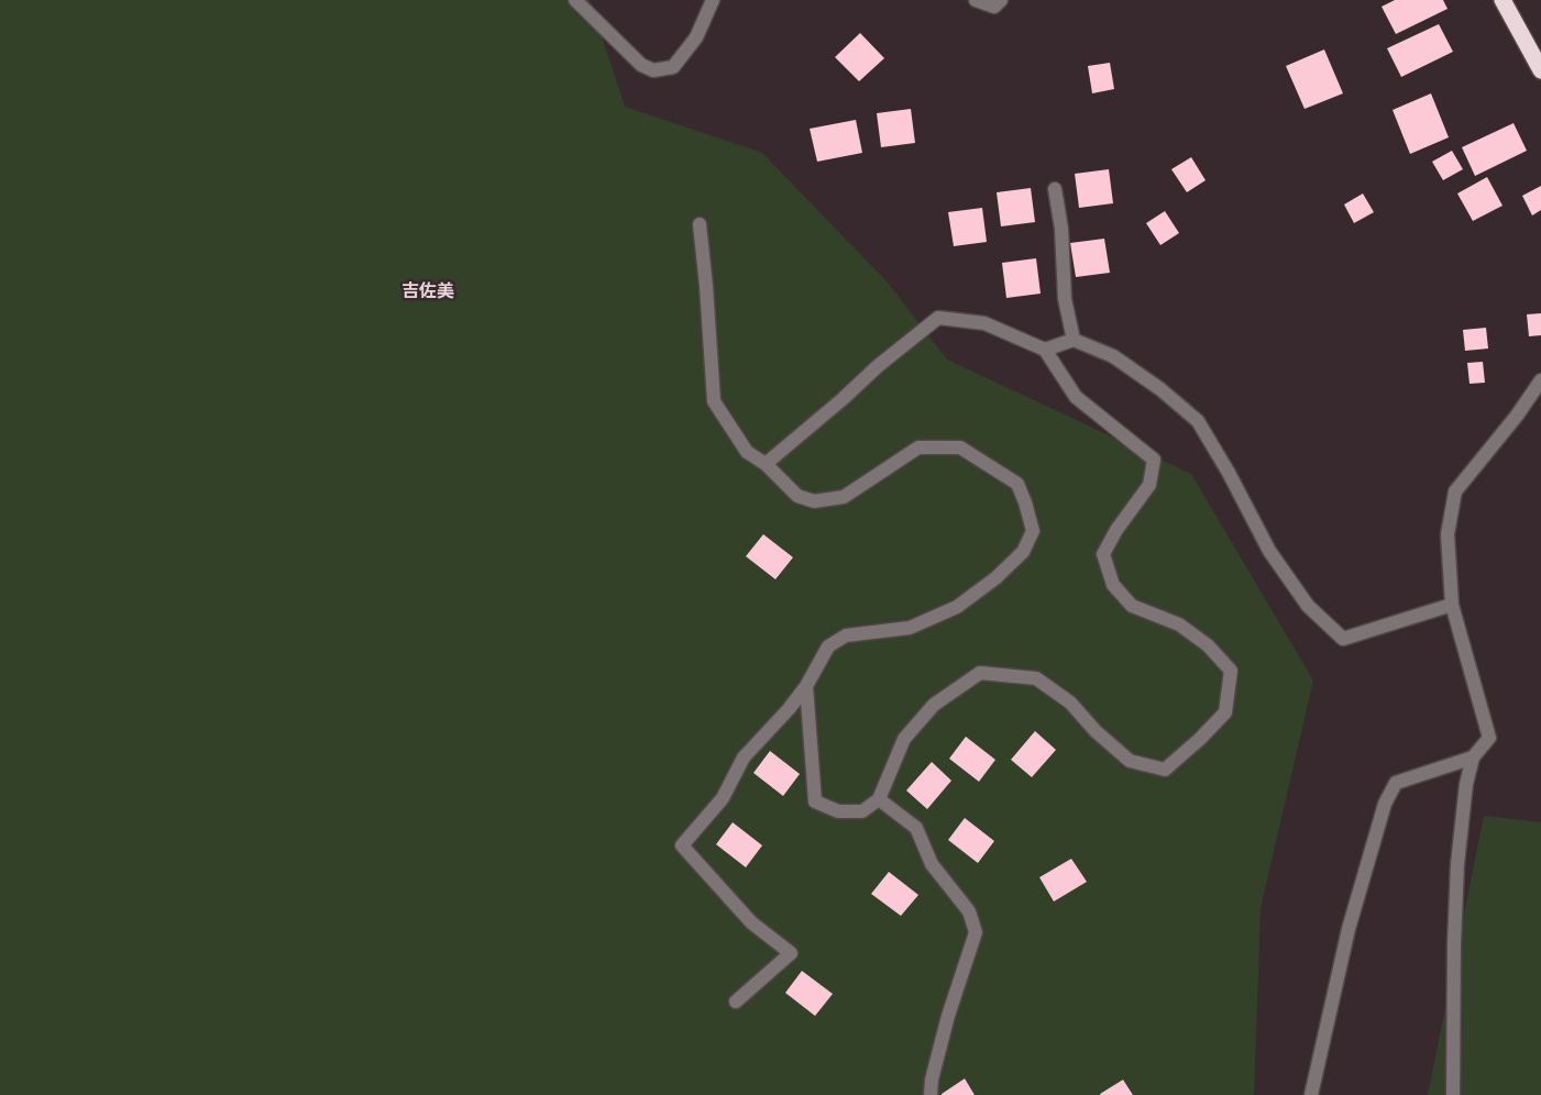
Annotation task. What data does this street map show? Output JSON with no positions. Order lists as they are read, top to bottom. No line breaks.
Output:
{"districts":["吉佐美"]}
